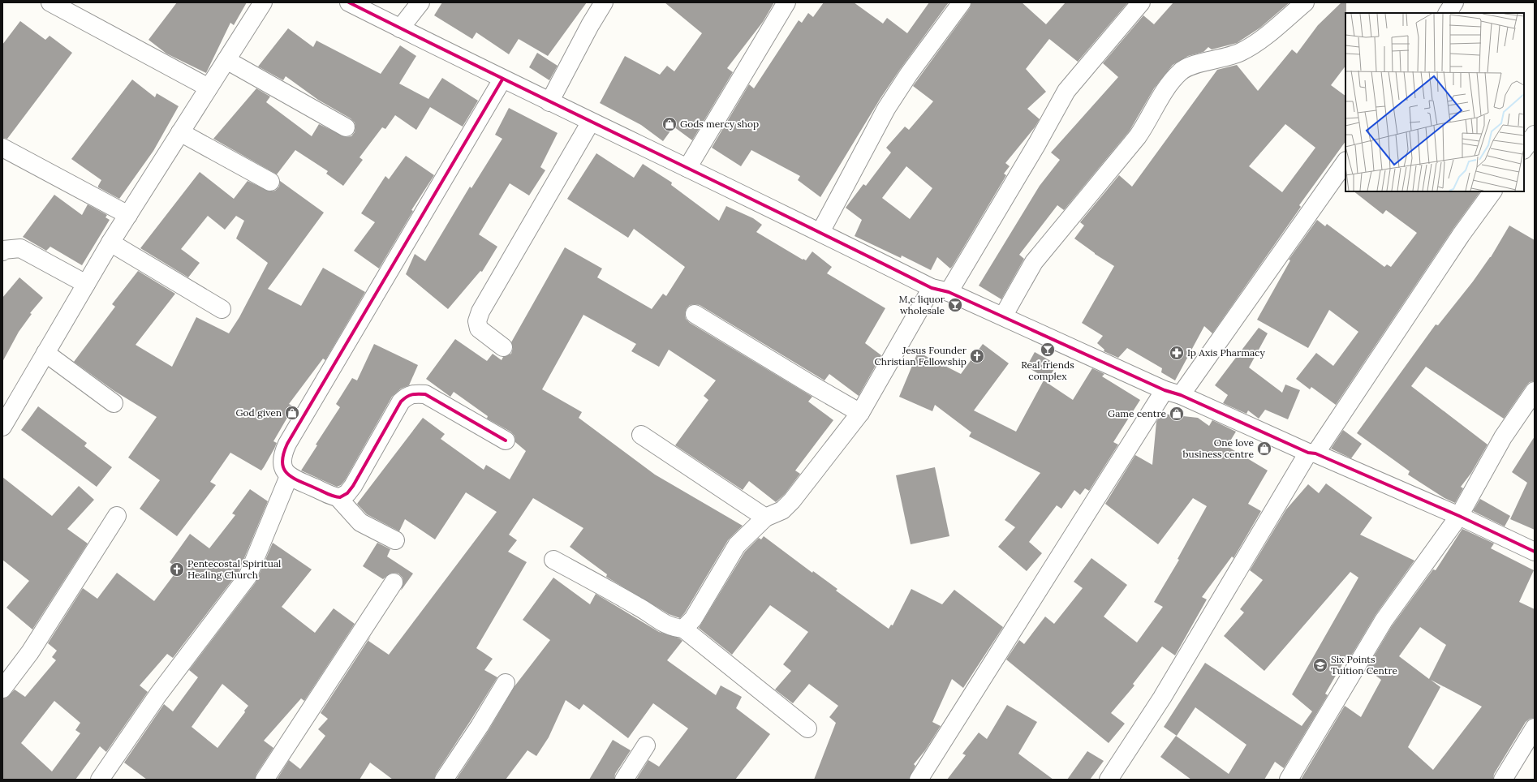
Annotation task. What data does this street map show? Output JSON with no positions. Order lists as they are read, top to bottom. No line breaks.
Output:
{"places":{"shop":["Gods mercy shop","God given","Game centre","One love business centre"],"bar":["M,c liquor wholesale","Real friends complex"],"pharmacy":["Ip Axis Pharmacy"],"church":["Jesus Founder Christian Fellowship","Pentecostal Spiritual Healing Church"],"school or university":["Six Points Tuition Centre"]}}
